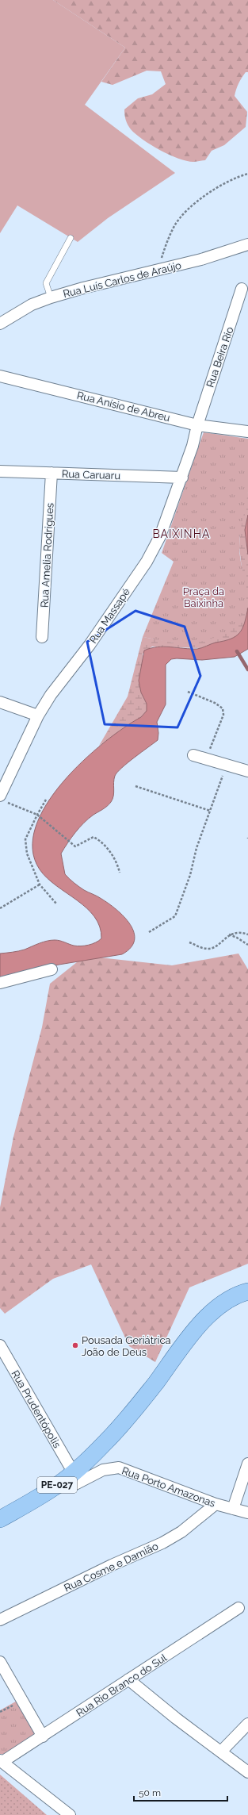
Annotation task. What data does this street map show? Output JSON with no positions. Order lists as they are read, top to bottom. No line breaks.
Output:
{"streets":{"main road":["PE-027"],"street":["Rua Luís Carlos de Araújo","Rua Beira Rio","Rua Anísio de Abreu","Rua Caruaru","Rua Amelia Rodrigues","Rua Massapé","Rua Prudentópolis","Rua Porto Amazonas","Rua Cosme e Damião","Rua Rio Branco do Sul"]},"crossings":[["Rua Beira Rio","Rua Anísio de Abreu"],["Rua Beira Rio","Rua Massapé"],["Rua Anísio de Abreu","Rua Massapé"],["Rua Caruaru","Rua Amelia Rodrigues"],["Rua Caruaru","Rua Massapé"],["Rua Prudentópolis","PE-027"],["PE-027","Rua Porto Amazonas"],["Rua Porto Amazonas","Rua Cosme e Damião"]],"districts":["BAIXINHA"],"parks":["Praça da Baixinha"],"places":["Pousada Geriátrica João de Deus"],"scale_bar":"50 m"}
